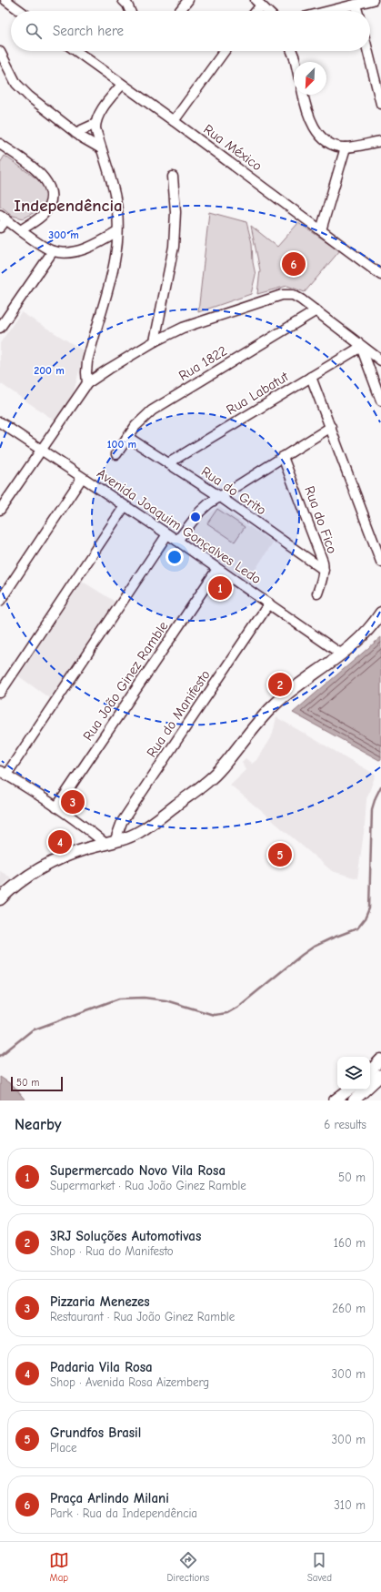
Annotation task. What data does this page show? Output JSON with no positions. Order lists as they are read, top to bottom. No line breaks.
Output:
{"streets":{"street":["Rua México","Rua 1822","Rua Labatut","Rua do Grito","Rua do Fico","Avenida Joaquim Gonçalves Ledo","Rua João Ginez Ramble","Rua do Manifesto"]},"crossings":[["Rua 1822","Rua do Grito"],["Rua Labatut","Rua do Grito"],["Rua do Grito","Rua do Fico"],["Avenida Joaquim Gonçalves Ledo","Rua João Ginez Ramble"],["Avenida Joaquim Gonçalves Ledo","Rua do Manifesto"]],"districts":["Independência"],"scale_bar":"50 m","north":"bottom left","page":{"search":"Search here","pins":["6","1","2","3","4","5"],"scale":"50 m","heading":["Nearby","6 results"],"list":[{"mark":"1","name":"Supermercado Novo Vila Rosa","note":"Supermarket · Rua João Ginez Ramble","value":"50 m"},{"mark":"2","name":"3RJ Soluções Automotivas","note":"Shop · Rua do Manifesto","value":"160 m"},{"mark":"3","name":"Pizzaria Menezes","note":"Restaurant · Rua João Ginez Ramble","value":"260 m"},{"mark":"4","name":"Padaria Vila Rosa","note":"Shop · Avenida Rosa Aizemberg","value":"300 m"},{"mark":"5","name":"Grundfos Brasil","note":"Place","value":"300 m"},{"mark":"6","name":"Praça Arlindo Milani","note":"Park · Rua da Independência","value":"310 m"}],"nav":["Map","Directions","Saved"]},"rings":["300 m","200 m","100 m"]}
